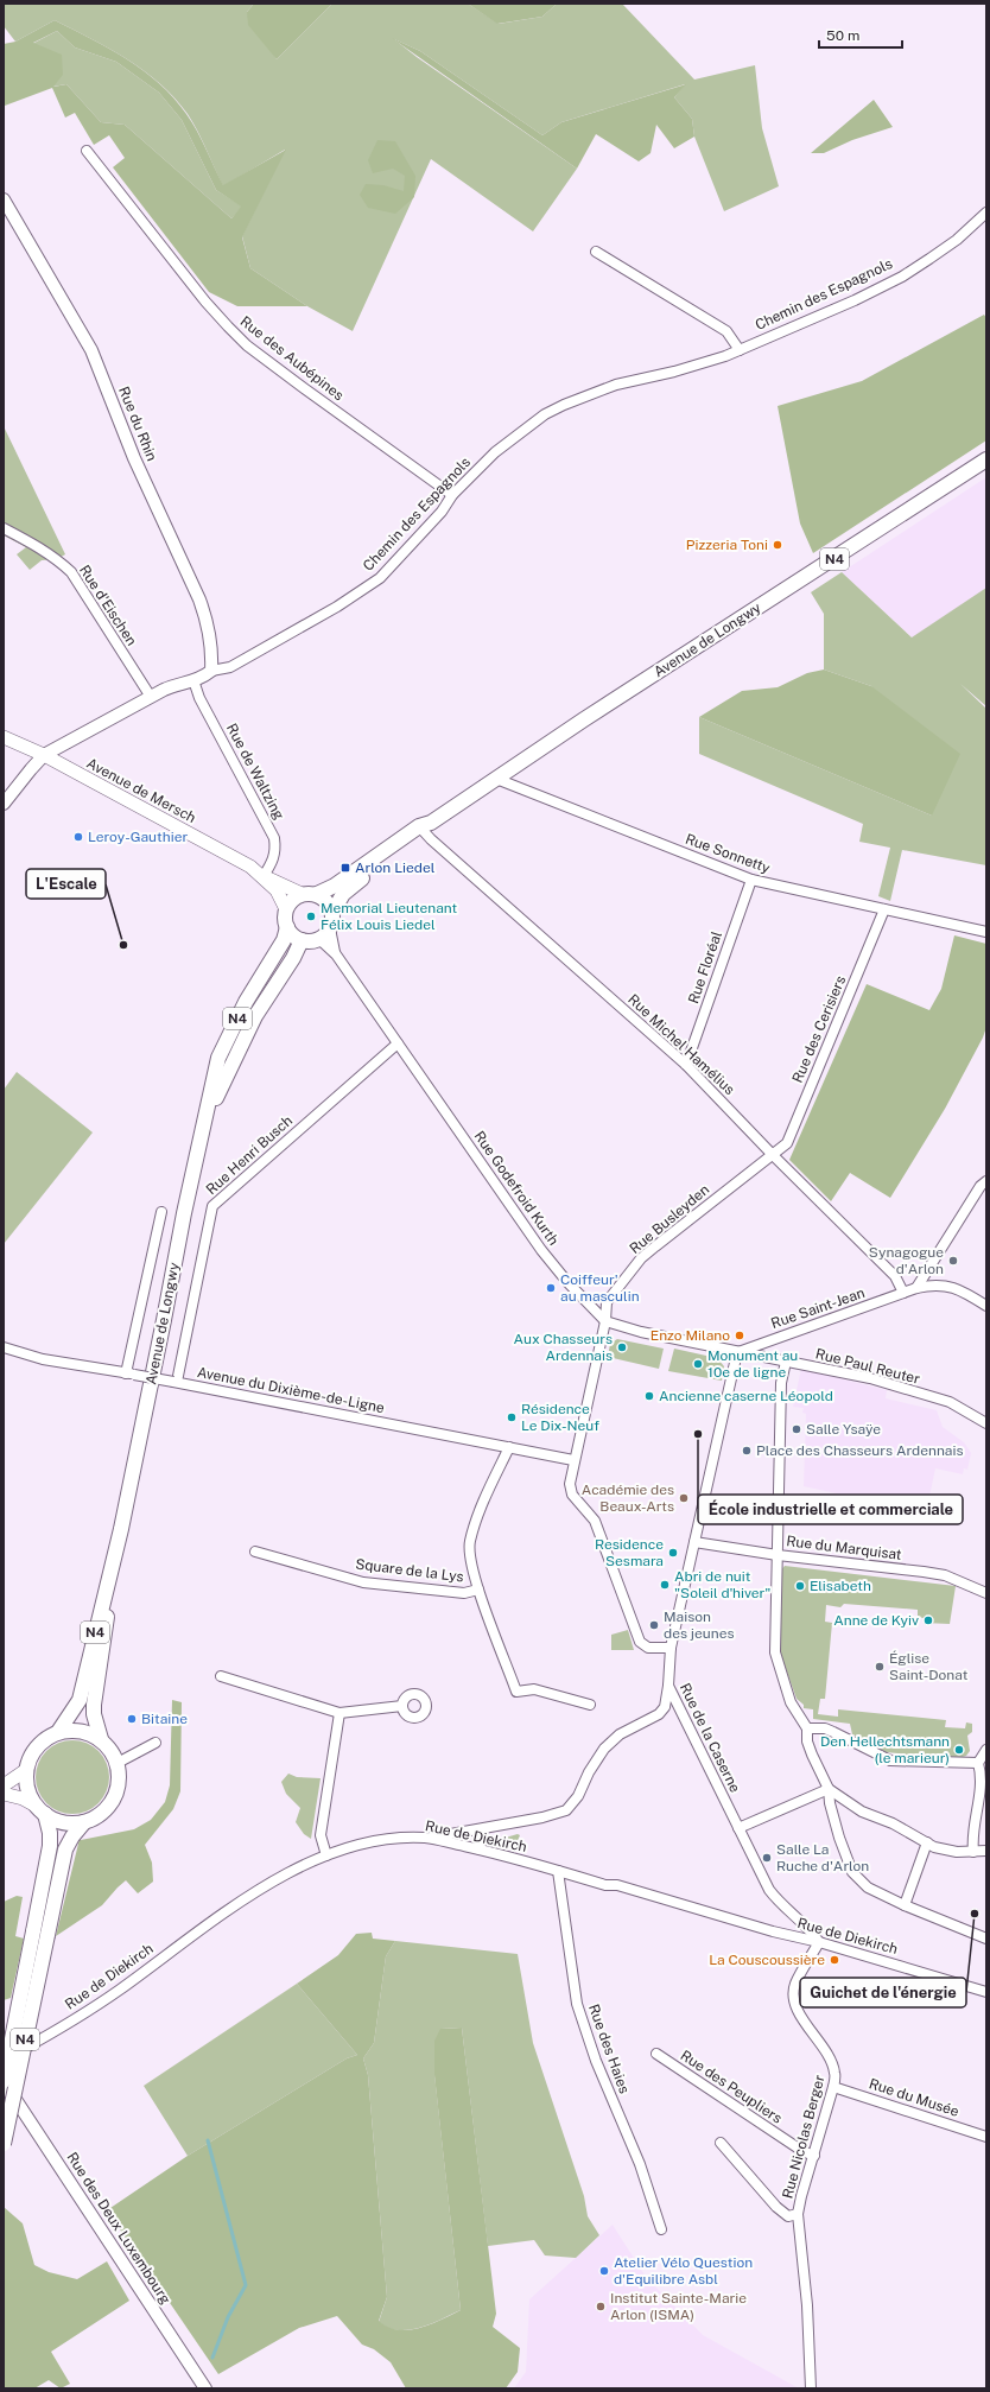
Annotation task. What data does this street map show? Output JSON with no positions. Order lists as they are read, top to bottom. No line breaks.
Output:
{"streets":{"main road":["N4","Avenue de Longwy","Avenue de Mersch"],"street":["Chemin des Espagnols","Rue des Aubépines","Rue du Rhin","Rue d'Eischen","Rue de Waltzing","Rue Sonnetty","Rue Floréal","Rue des Cerisiers","Rue Michel Hamélius","Rue Henri Busch","Rue Godefroid Kurth","Rue Busleyden","Rue Saint-Jean","Rue Paul Reuter","Avenue du Dixième-de-Ligne","Rue du Marquisat","Square de la Lys","Rue de la Caserne","Rue de Diekirch","Rue des Haies","Rue des Peupliers","Rue du Musée","Rue Nicolas Berger","Rue des Deux Luxembourg"]},"crossings":[["Chemin des Espagnols","Rue des Aubépines"],["Chemin des Espagnols","Rue du Rhin"],["Chemin des Espagnols","Rue d'Eischen"],["Chemin des Espagnols","Rue de Waltzing"],["Chemin des Espagnols","Avenue de Mersch"],["N4","Avenue de Longwy"],["N4","Avenue de Mersch"],["N4","Rue Godefroid Kurth"],["Avenue de Longwy","Avenue de Mersch"],["Avenue de Longwy","Rue Sonnetty"],["Avenue de Longwy","Rue Michel Hamélius"],["Avenue de Longwy","Rue Godefroid Kurth"],["Rue de Waltzing","Avenue de Mersch"],["Avenue de Mersch","Rue Godefroid Kurth"],["Rue Sonnetty","Rue Floréal"],["Rue Sonnetty","Rue des Cerisiers"],["Rue Floréal","Rue Michel Hamélius"],["Rue des Cerisiers","Rue Michel Hamélius"],["Rue des Cerisiers","Rue Busleyden"],["Rue Michel Hamélius","Rue Busleyden"],["Rue Michel Hamélius","Rue Saint-Jean"],["Rue Henri Busch","Rue Godefroid Kurth"],["Rue Henri Busch","Avenue du Dixième-de-Ligne"],["Rue Godefroid Kurth","Rue Busleyden"],["Rue Godefroid Kurth","Rue Saint-Jean"],["Rue Godefroid Kurth","Rue Paul Reuter"],["Rue Godefroid Kurth","Rue de la Caserne"],["Rue Busleyden","Avenue du Dixième-de-Ligne"],["Rue Busleyden","Rue de la Caserne"],["Rue Saint-Jean","Rue Paul Reuter"],["Rue Saint-Jean","Rue de la Caserne"],["Rue Paul Reuter","Rue de la Caserne"],["Avenue du Dixième-de-Ligne","Square de la Lys"],["Rue du Marquisat","Rue de la Caserne"],["Rue de la Caserne","Rue de Diekirch"],["Rue de la Caserne","Rue Nicolas Berger"],["Rue de Diekirch","Rue des Haies"],["Rue de Diekirch","Rue Nicolas Berger"],["Rue des Peupliers","Rue Nicolas Berger"],["Rue du Musée","Rue Nicolas Berger"]],"places":{"other":["Pizzeria Toni","Leroy-Gauthier","Memorial Lieutenant Félix Louis Liedel","L'Escale","Synagogue d'Arlon","Coiffeur' au masculin","Enzo Milano","Aux Chasseurs Ardennais","Monument au 10e de ligne","Ancienne caserne Léopold","Résidence Le Dix-Neuf","Salle Ysaÿe","École industrielle et commerciale","Place des Chasseurs Ardennais","Académie des Beaux-Arts","Residence Sesmara","Abri de nuit \"Soleil d'hiver\"","Elisabeth","Anne de Kyiv","Maison des jeunes","Église Saint-Donat","Bitaine","Den Hellechtsmann (le marieur)","Salle La Ruche d'Arlon","Guichet de l'énergie","La Couscoussière","Atelier Vélo Question d'Equilibre Asbl","Institut Sainte-Marie Arlon (ISMA)"],"transit":["Arlon Liedel"]},"scale_bar":"50 m"}
